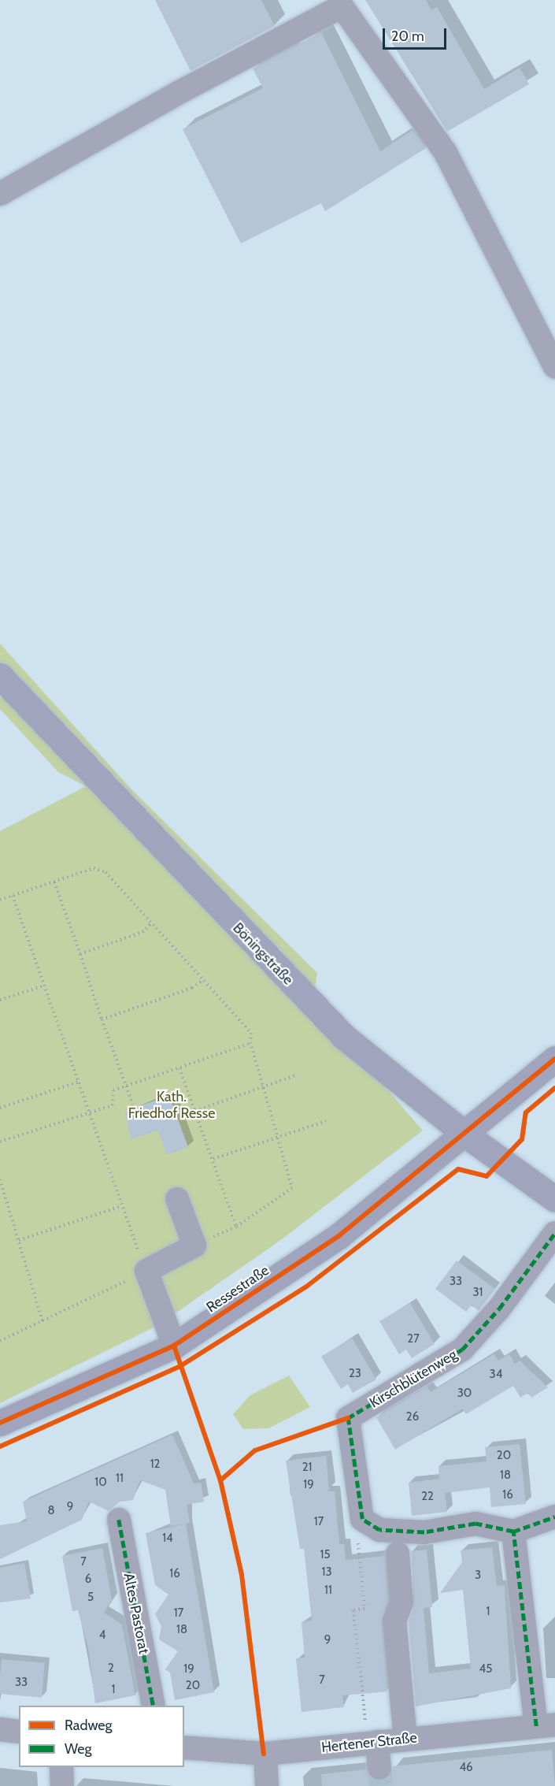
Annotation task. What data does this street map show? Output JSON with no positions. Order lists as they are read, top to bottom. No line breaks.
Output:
{"streets":{"main road":["Böningstraße","Ressestraße"],"street":["Kirschblütenweg","Altes Pastorat","Hertener Straße"]},"crossings":[["Böningstraße","Ressestraße"]],"parks":["Kath. Friedhof Resse"],"house_numbers":["33","31","27","23","34","30","26","20","12","21","18","11","10","19","16","22","9","8","17","14","15","7","13","16","3","6","11","5","1","17","18","4","9","2","19","45","7","33","20","1","46"],"legend":["Radweg","Weg"],"scale_bar":"20 m"}
